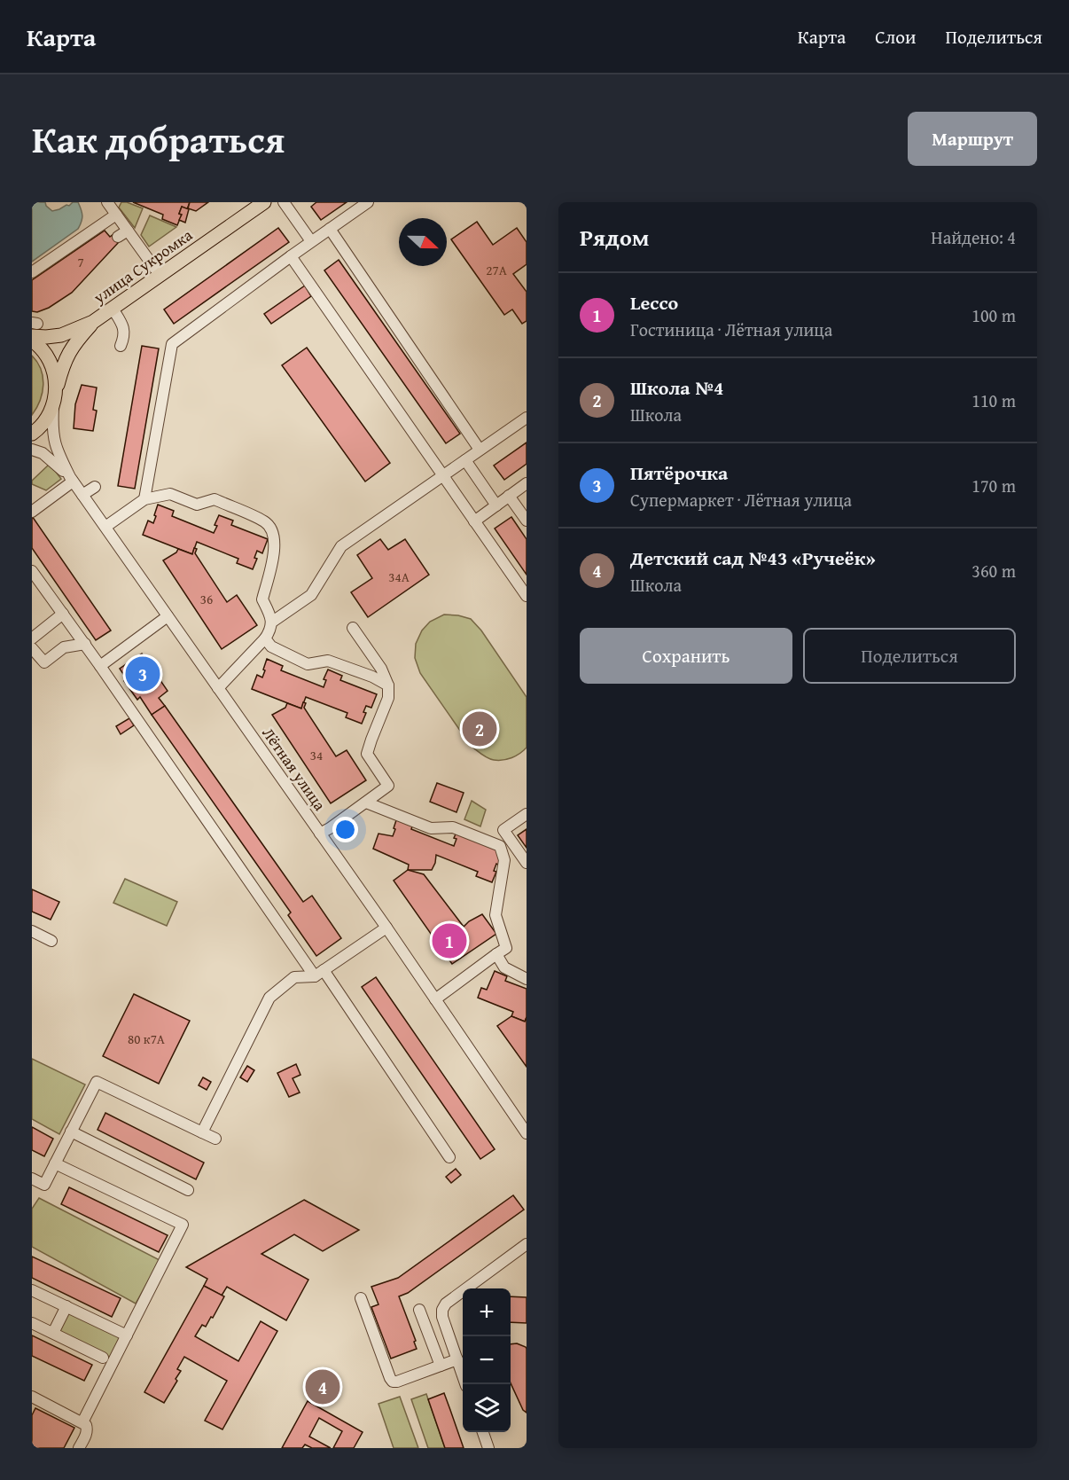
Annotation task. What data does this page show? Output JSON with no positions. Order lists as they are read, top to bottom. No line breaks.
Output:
{"streets":{"main road":["улица Сукромка"],"street":["Лётная улица"]},"house_numbers":["7","27А","34А","36","34","80 к7А"],"north":"right","page":{"header":"Карта","nav":["Карта","Слои","Поделиться"],"title":"Как добраться","buttons":["Маршрут",["Сохранить","Поделиться"]],"heading":["Рядом","Найдено: 4"],"list":[{"mark":"1","name":"Lecco","note":"Гостиница · Лётная улица","value":"100 m"},{"mark":"2","name":"Школа №4","note":"Школа","value":"110 m"},{"mark":"3","name":"Пятёрочка","note":"Супермаркет · Лётная улица","value":"170 m"},{"mark":"4","name":"Детский сад №43 «Ручеёк»","note":"Школа","value":"360 m"}],"pins":["3","2","1","4"],"map_buttons":["+","−"]}}
